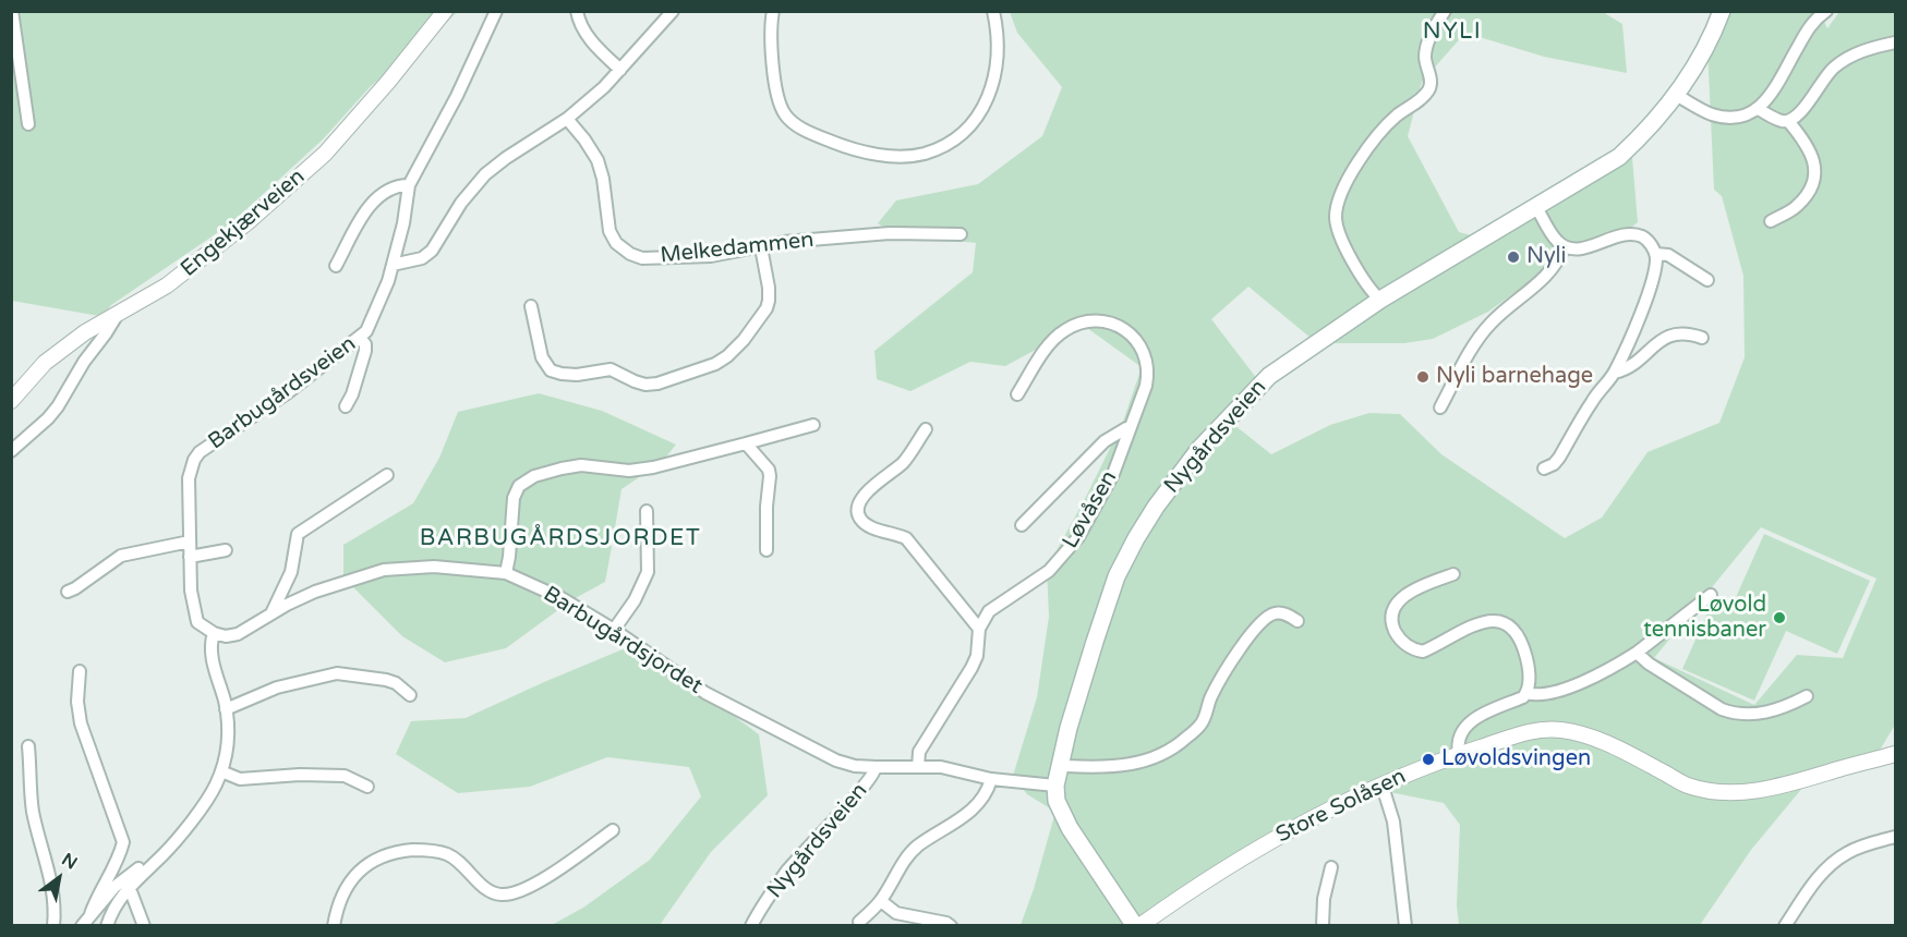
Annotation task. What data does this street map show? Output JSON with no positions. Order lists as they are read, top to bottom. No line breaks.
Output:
{"streets":{"main road":["Nygårdsveien"],"street":["Engekjærveien","Melkedammen","Barbugårdsveien","Løvåsen","Barbugårdsjordet","Store Solåsen"]},"crossings":[["Barbugårdsveien","Barbugårdsjordet"],["Nygårdsveien","Barbugårdsjordet"]],"districts":["NYLI","BARBUGÅRDSJORDET"],"places":["Nyli","Nyli barnehage","Løvold tennisbaner","Løvoldsvingen"],"north":"top right"}
